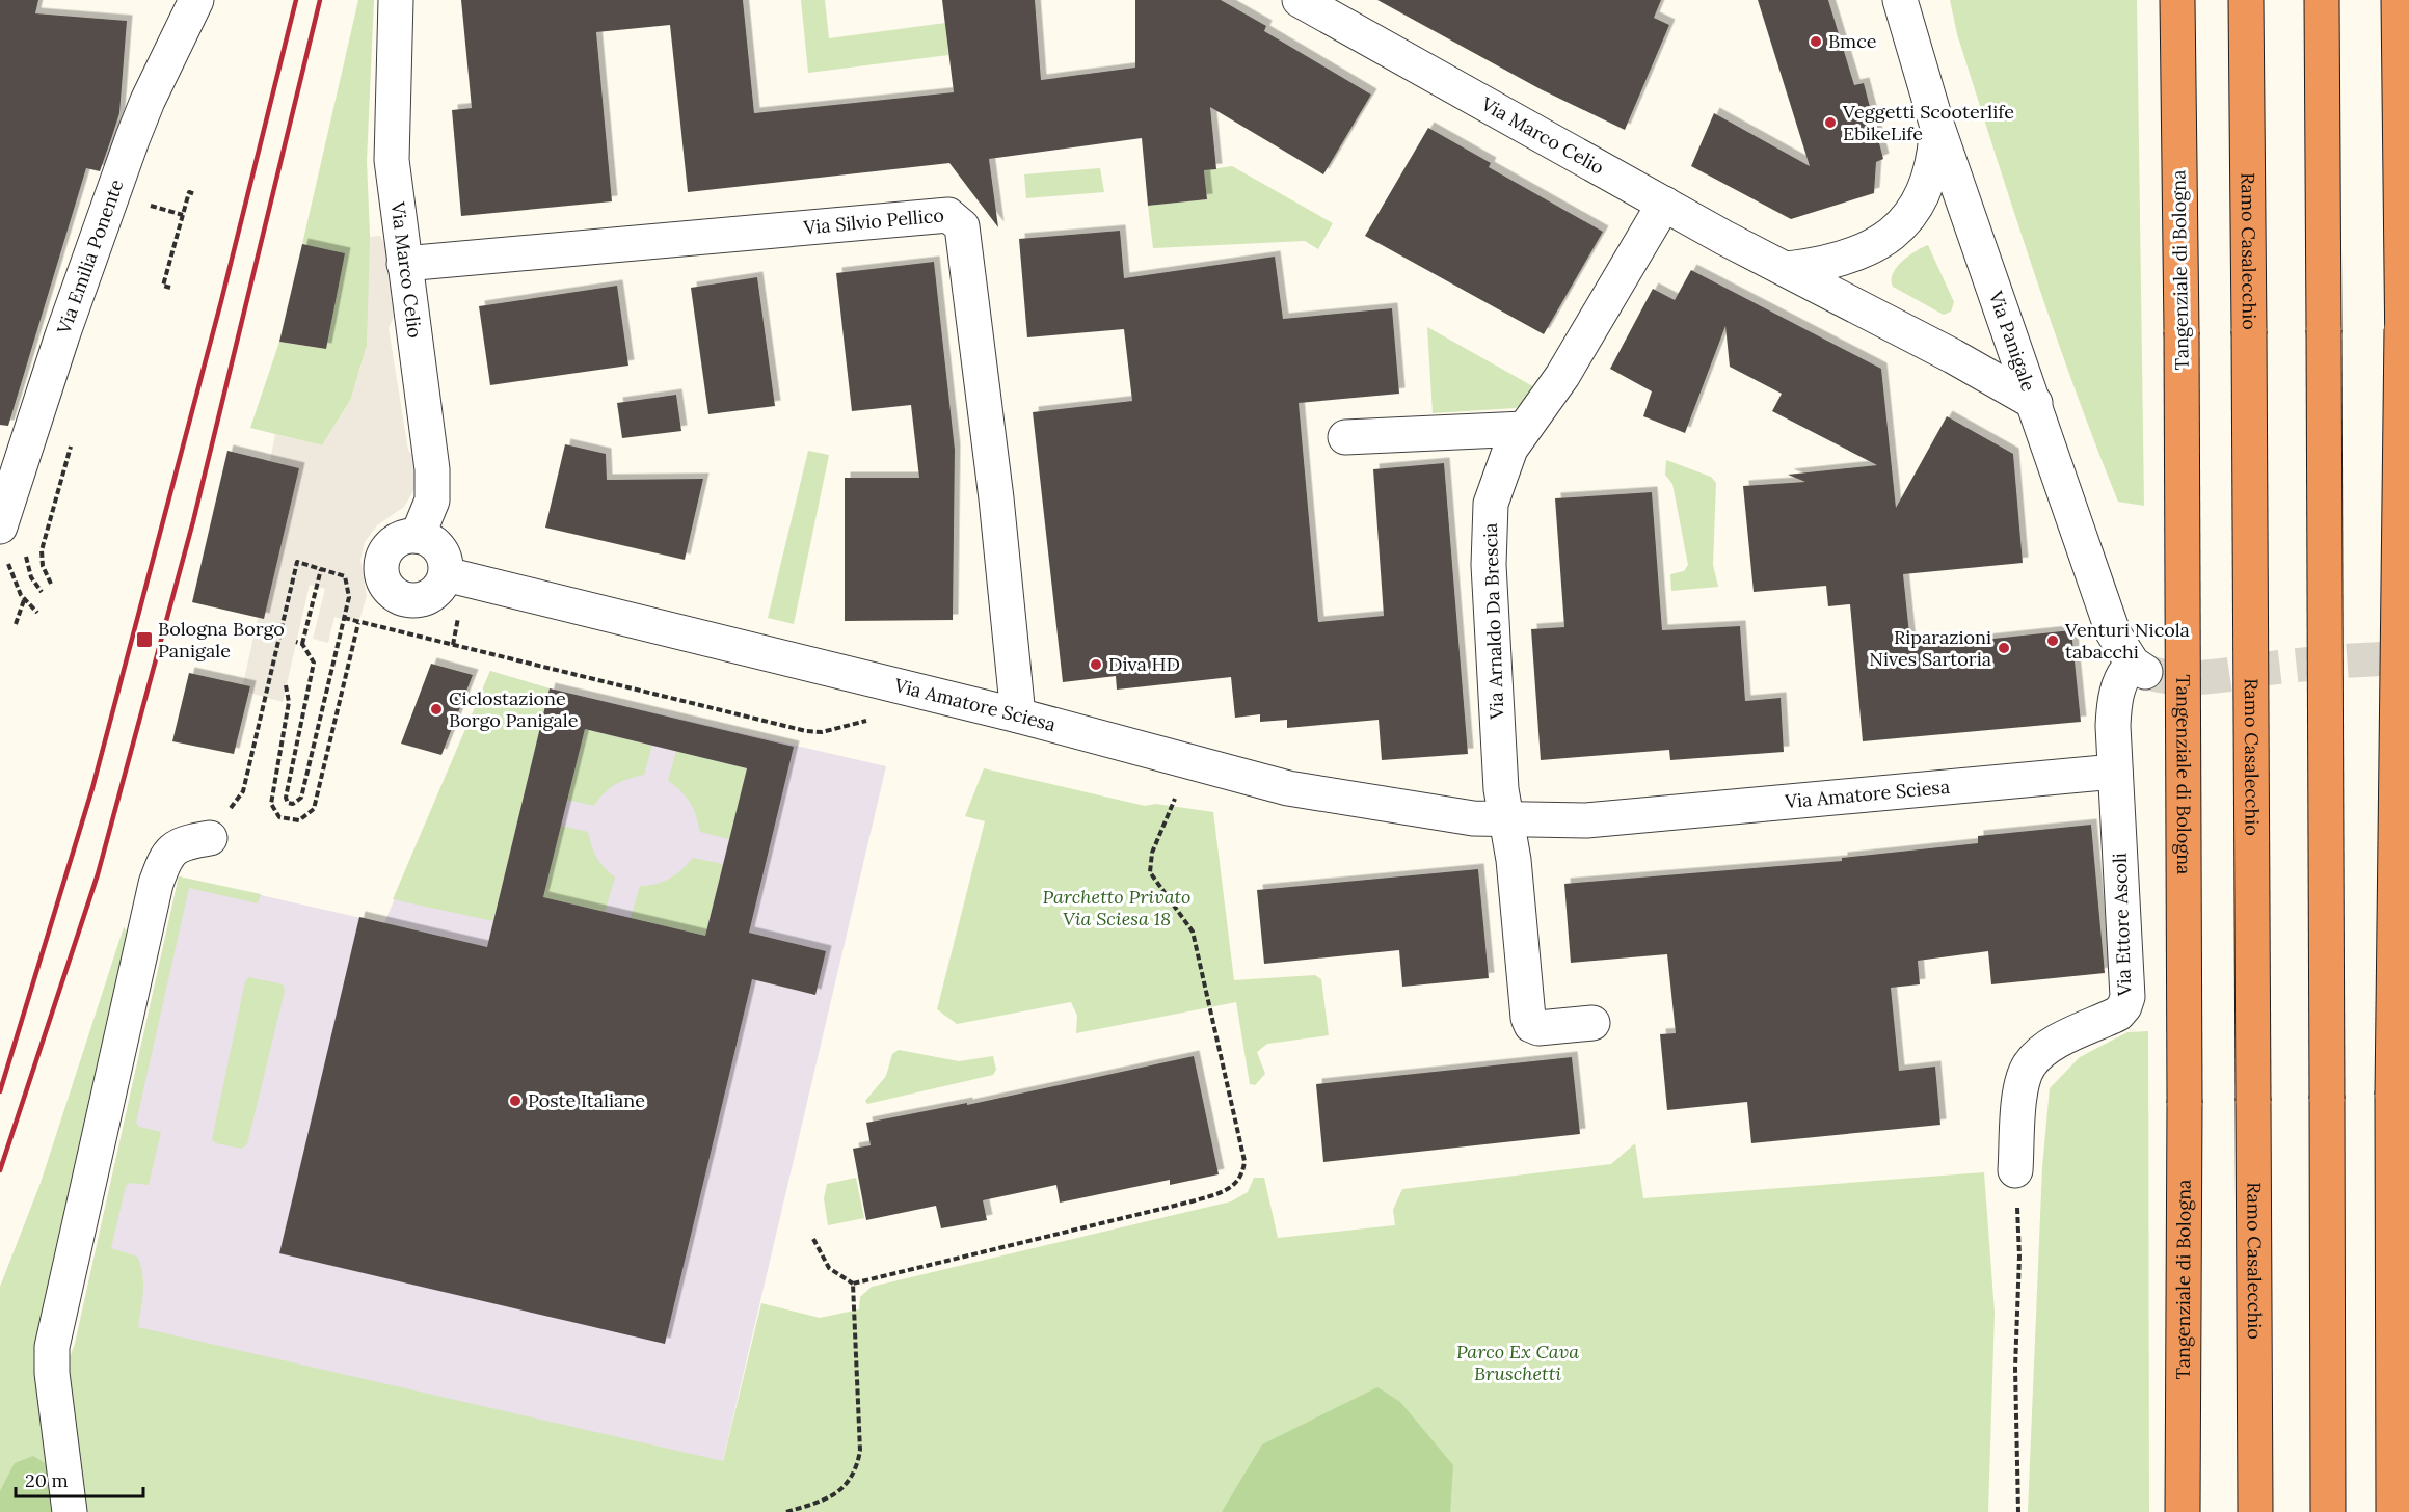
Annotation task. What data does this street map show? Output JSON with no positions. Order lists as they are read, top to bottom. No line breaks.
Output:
{"streets":{"highway":["Ramo Casalecchio","Tangenziale di Bologna"],"street":["Via Marco Celio","Via Silvio Pellico","Via Emilia Ponente","Via Panigale","Via Arnaldo Da Brescia","Via Amatore Sciesa","Via Ettore Ascoli"]},"crossings":[["Via Marco Celio","Via Silvio Pellico"],["Via Marco Celio","Via Panigale"],["Via Marco Celio","Via Arnaldo Da Brescia"],["Via Marco Celio","Via Amatore Sciesa"],["Via Silvio Pellico","Via Amatore Sciesa"],["Via Panigale","Via Amatore Sciesa"],["Via Panigale","Via Ettore Ascoli"],["Via Arnaldo Da Brescia","Via Amatore Sciesa"],["Via Amatore Sciesa","Via Ettore Ascoli"]],"parks":["Parchetto Privato Via Sciesa 18","Parco Ex Cava Bruschetti"],"places":{"other":["Bmce","Veggetti Scooterlife EbikeLife","Venturi Nicola tabacchi","Riparazioni Nives Sartoria","Diva HD","Ciclostazione Borgo Panigale","Poste Italiane"],"transit":["Bologna Borgo Panigale"]},"scale_bar":"20 m"}
